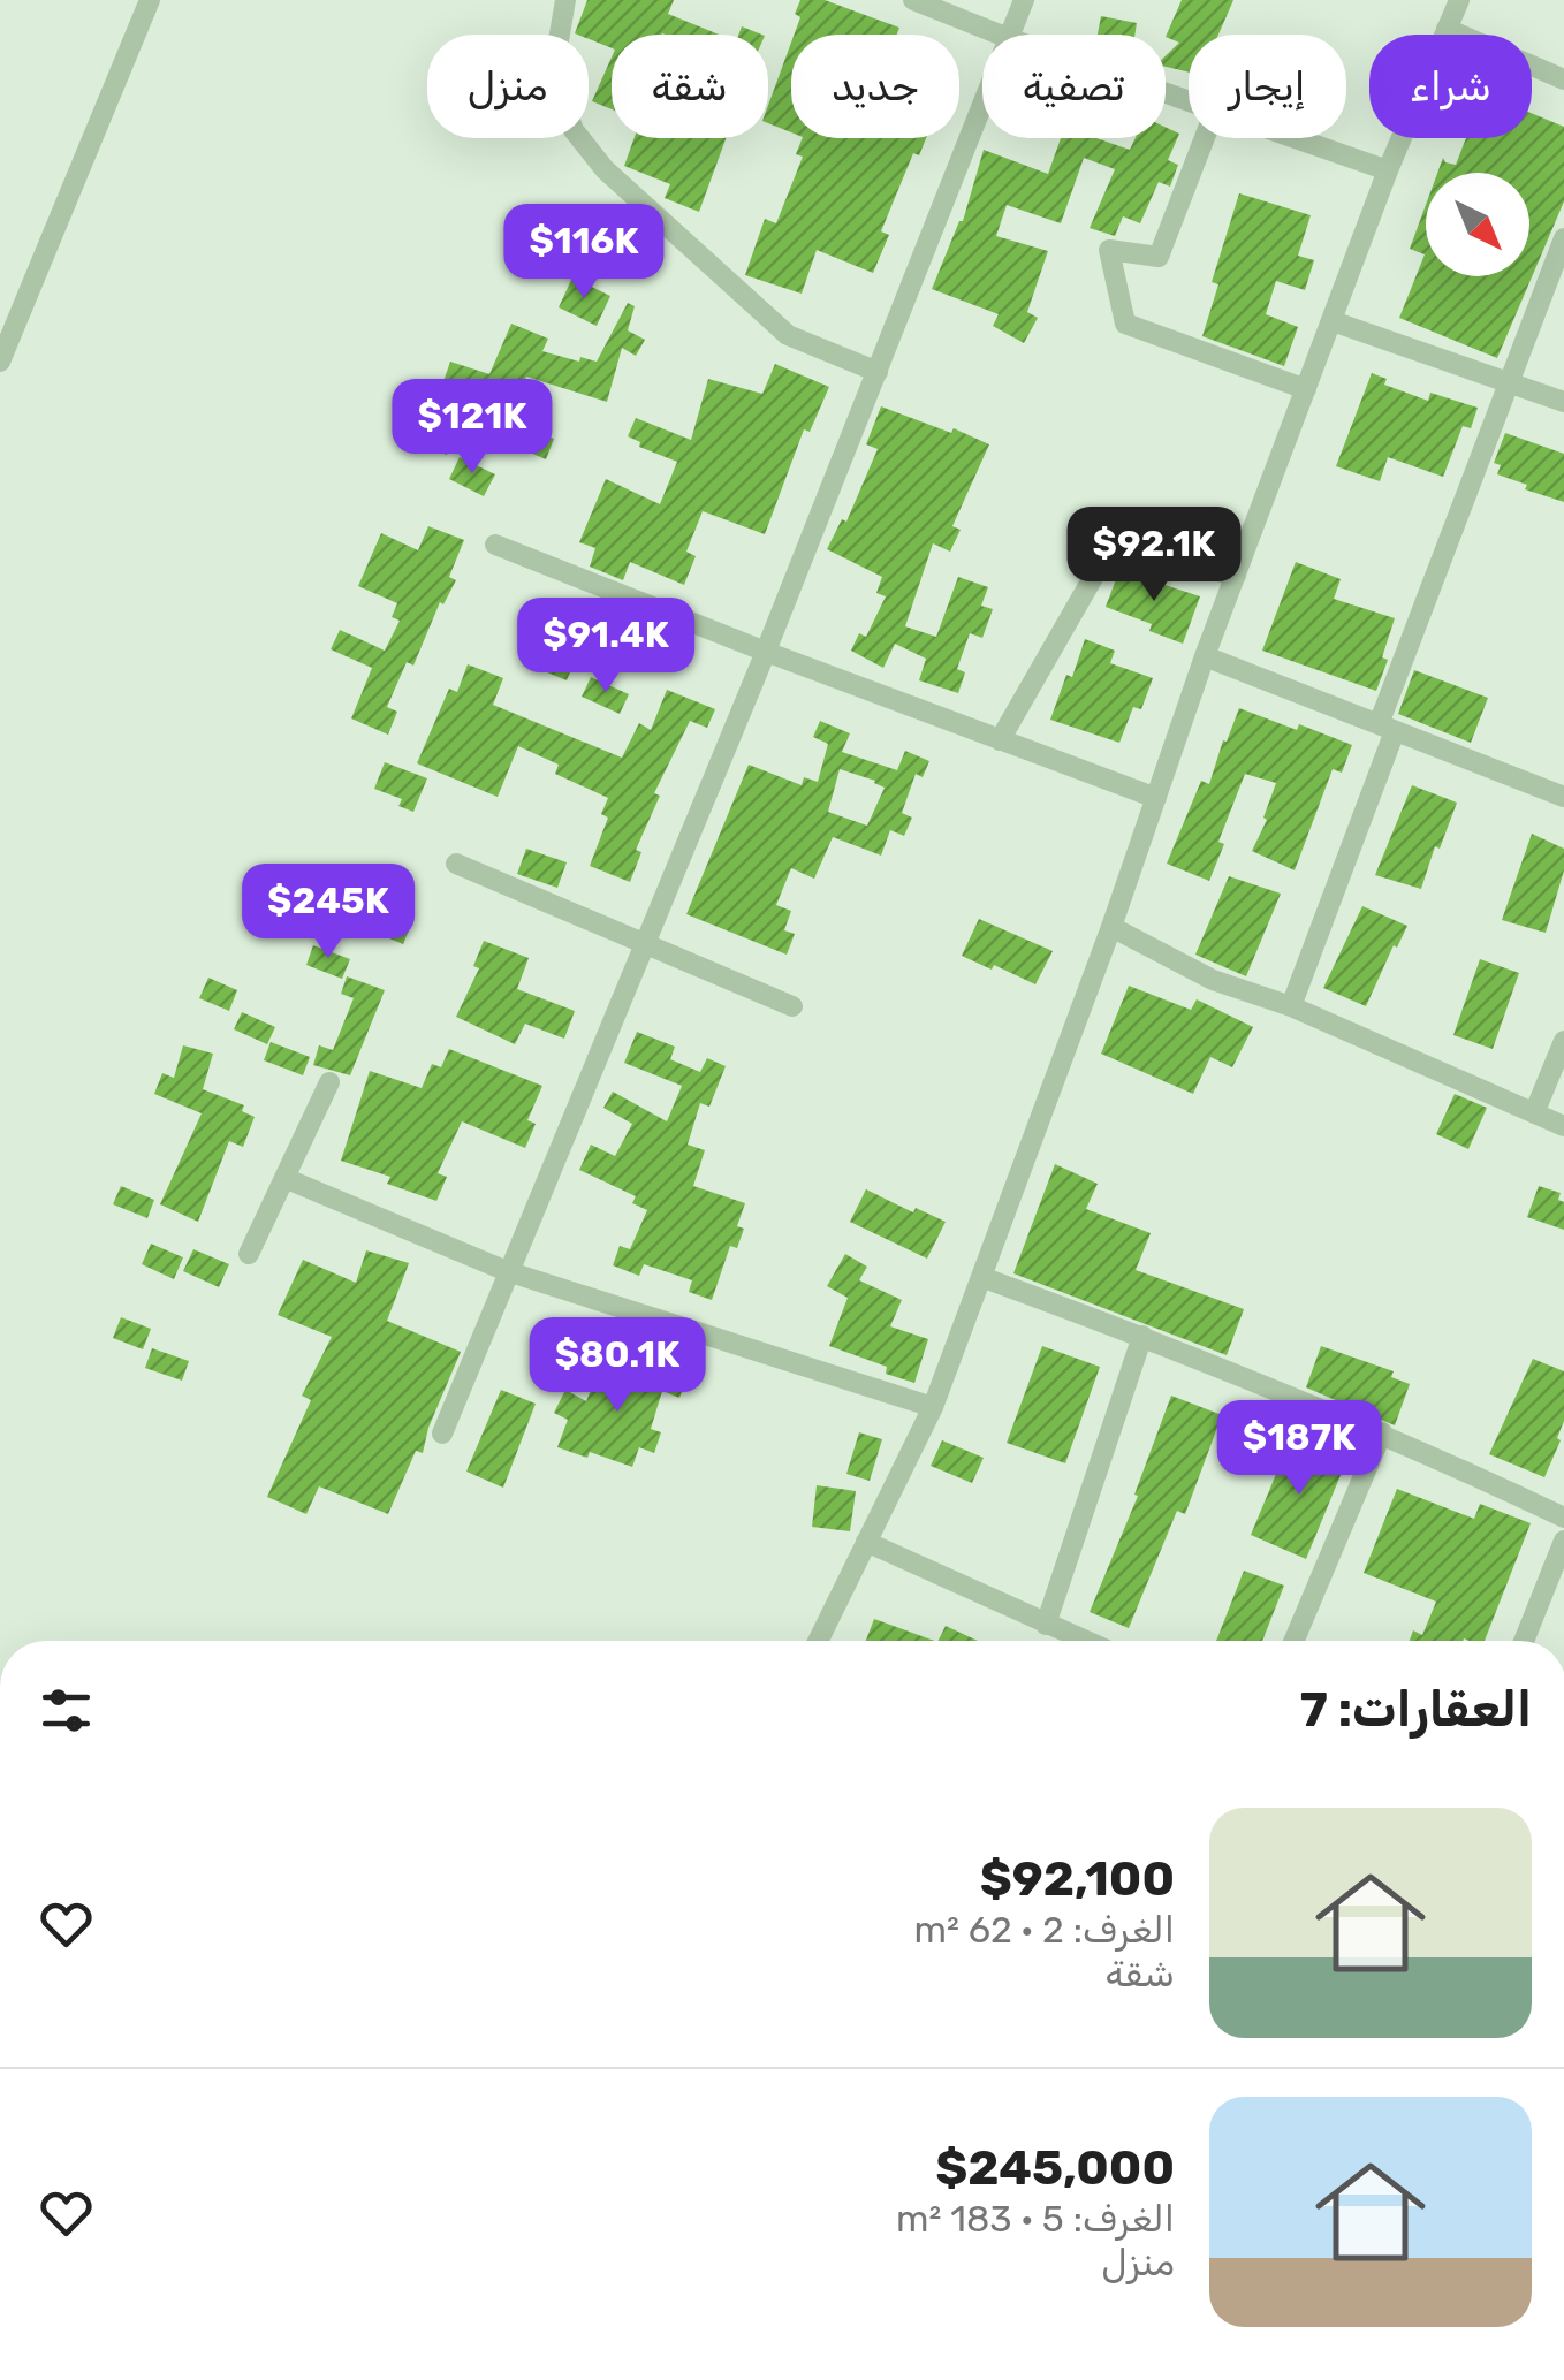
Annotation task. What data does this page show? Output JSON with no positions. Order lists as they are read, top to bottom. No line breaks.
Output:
{"north":"bottom right","page":{"chip":["شراء","إيجار","تصفية","جديد","شقة","منزل"],"price":["$116K","$121K","$92.1K","$91.4K","$245K","$80.1K","$187K"],"heading":"العقارات: 7","list":[{"name":"$92,100","note":"الغرف: 2 · 62 m² · شقة"},{"name":"$245,000","note":"الغرف: 5 · 183 m² · منزل"}]}}
